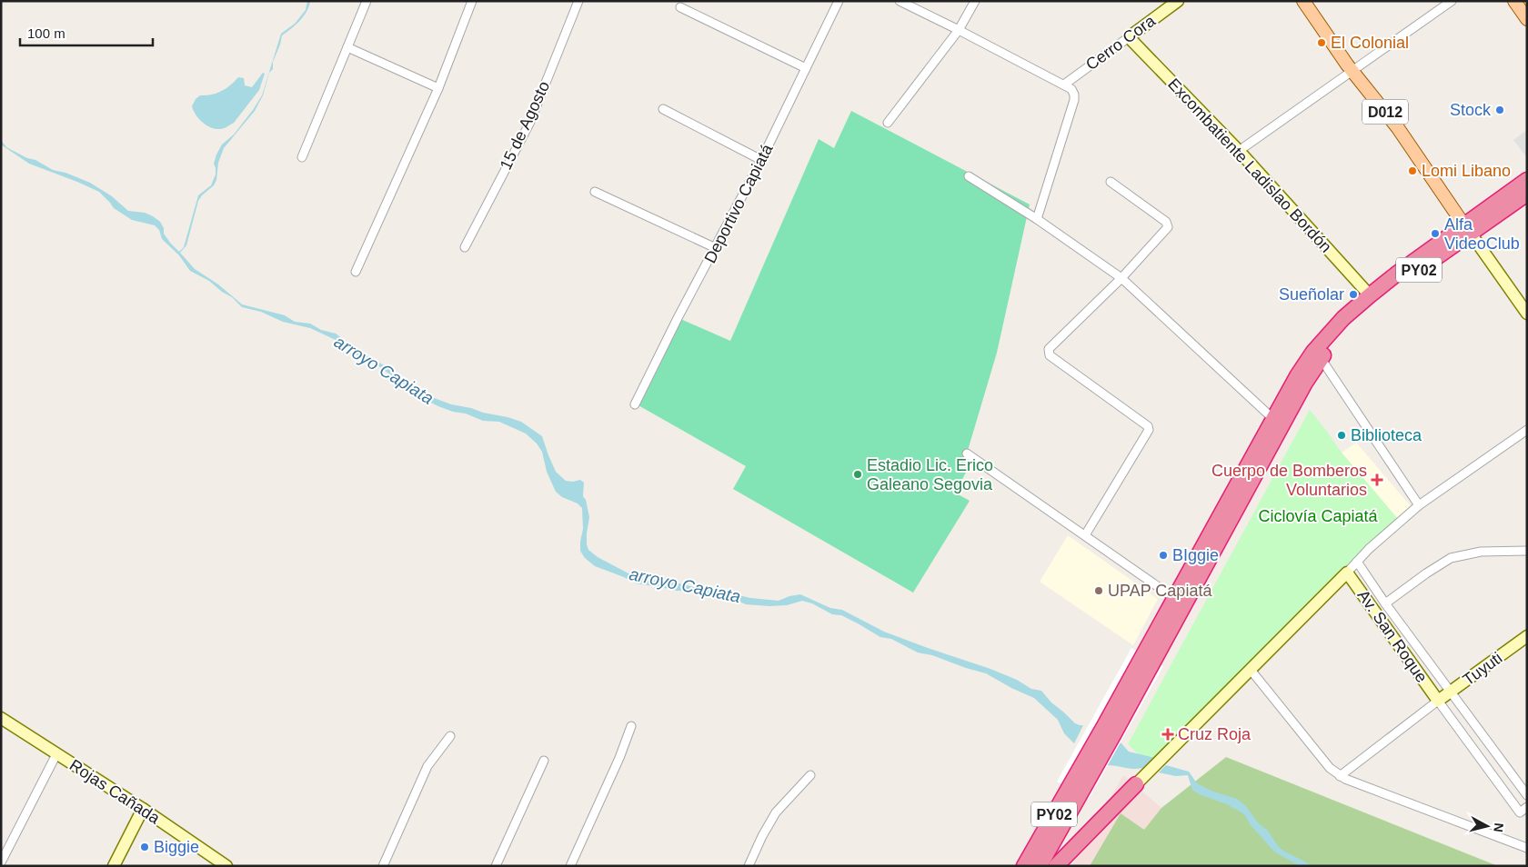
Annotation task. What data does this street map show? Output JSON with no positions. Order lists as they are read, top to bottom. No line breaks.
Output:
{"streets":{"highway":["PY02"],"main road":["D012"],"street":["Cerro Cora","15 de Agosto","Excombatiente Ladislao Bordón","Deportivo Capiatá","Av. San Roque","Tuyuti","Rojas Cañada"]},"crossings":[["Cerro Cora","Excombatiente Ladislao Bordón"],["D012","PY02"],["Excombatiente Ladislao Bordón","PY02"],["Av. San Roque","Tuyuti"]],"water":["arroyo Capiata"],"parks":["Ciclovía Capiatá"],"places":{"other":["El Colonial","Stock","Lomi Libano","Alfa VideoClub","Sueñolar","Biblioteca","Estadio Lic. Erico Galeano Segovia","BIggie","UPAP Capiatá","Biggie"],"health":["Cuerpo de Bomberos Voluntarios","Cruz Roja"]},"scale_bar":"100 m","north":"right"}
